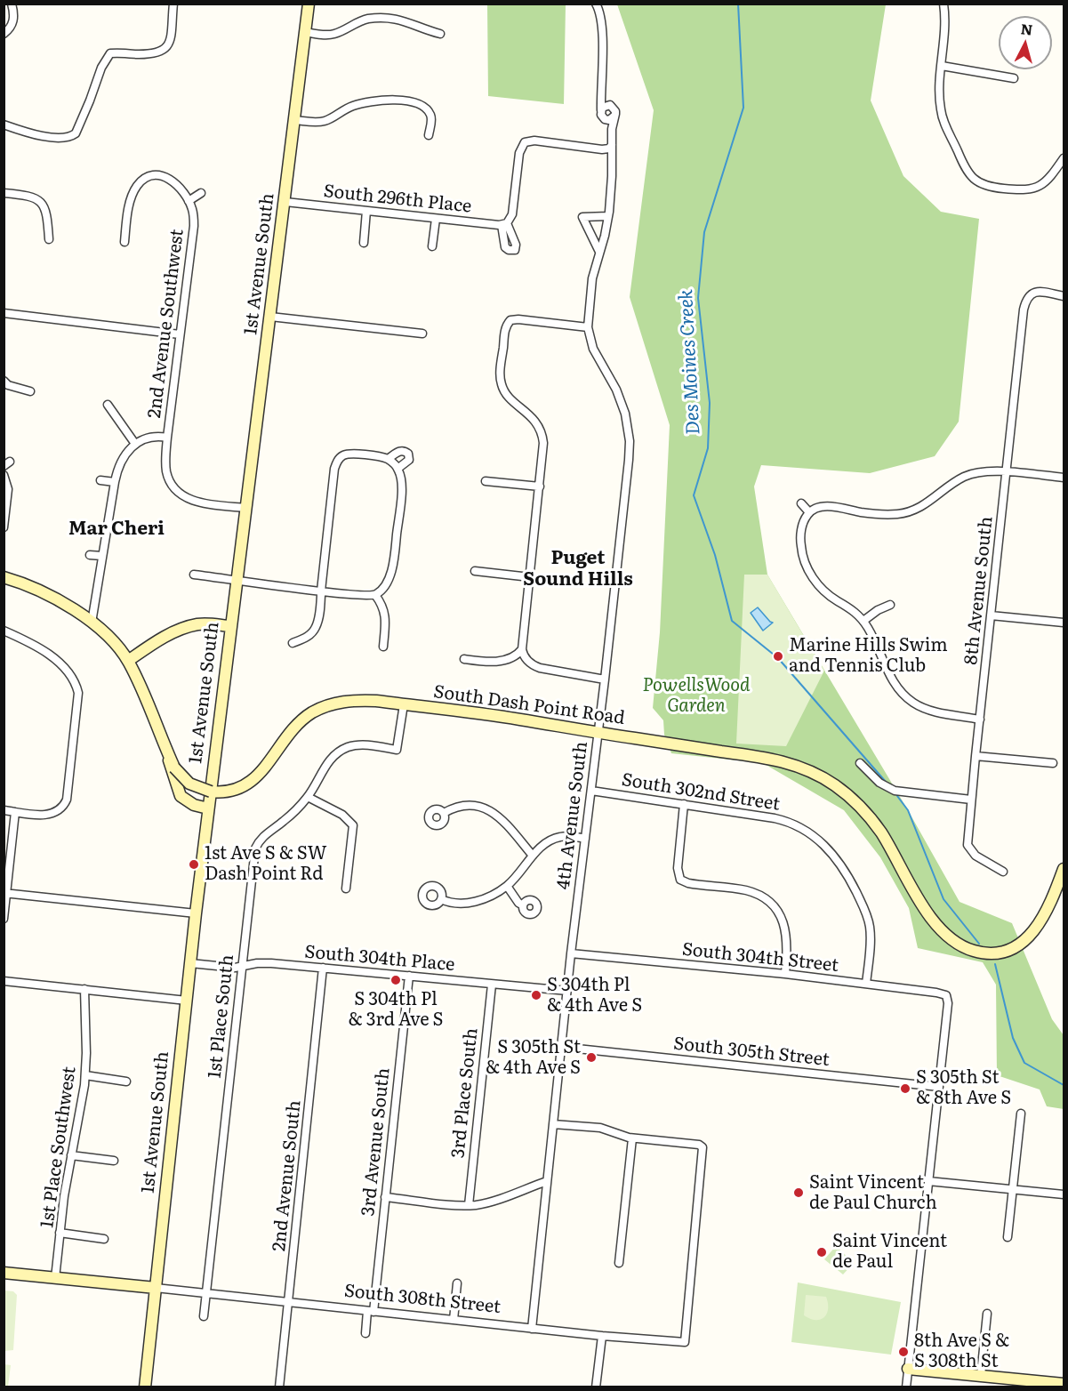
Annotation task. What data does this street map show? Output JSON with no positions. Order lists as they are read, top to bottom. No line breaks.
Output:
{"streets":{"main road":["1st Avenue South","South Dash Point Road"],"street":["South 296th Place","2nd Avenue Southwest","8th Avenue South","South 302nd Street","4th Avenue South","South 304th Street","South 304th Place","1st Place South","South 305th Street","3rd Place South","3rd Avenue South","1st Place Southwest","2nd Avenue South","South 308th Street"]},"crossings":[["South 296th Place","1st Avenue South"],["South 296th Place","4th Avenue South"],["1st Avenue South","South 304th Place"],["1st Avenue South","South 308th Street"],["South Dash Point Road","4th Avenue South"],["South Dash Point Road","1st Place South"],["South 302nd Street","4th Avenue South"],["South 302nd Street","South 304th Street"],["4th Avenue South","South 304th Street"],["4th Avenue South","South 304th Place"],["4th Avenue South","South 305th Street"],["4th Avenue South","South 308th Street"],["South 304th Street","South 305th Street"],["South 304th Place","1st Place South"],["South 304th Place","3rd Place South"],["South 304th Place","3rd Avenue South"],["South 304th Place","2nd Avenue South"],["1st Place South","South 308th Street"],["3rd Avenue South","South 308th Street"],["2nd Avenue South","South 308th Street"]],"districts":["Mar Cheri","Puget Sound Hills"],"water":["Des Moines Creek"],"parks":["PowellsWood Garden"],"places":["Marine Hills Swim and Tennis Club","1st Ave S & SW Dash Point Rd","S 304th Pl & 3rd Ave S","S 304th Pl & 4th Ave S","S 305th St & 4th Ave S","S 305th St & 8th Ave S","Saint Vincent de Paul Church","Saint Vincent de Paul","8th Ave S & S 308th St"],"north":"top"}
